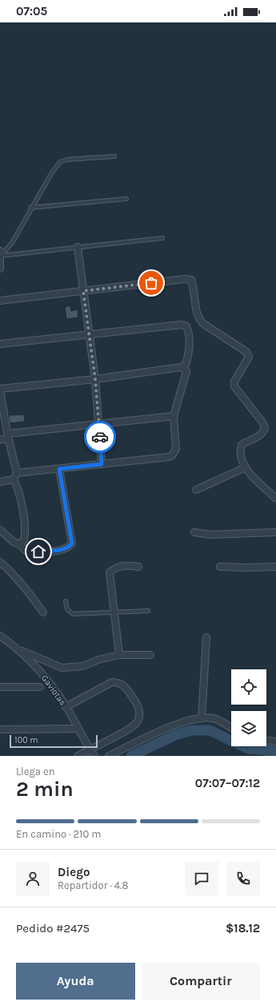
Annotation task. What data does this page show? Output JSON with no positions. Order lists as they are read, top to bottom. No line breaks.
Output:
{"streets":{"street":["Gaviotas"]},"scale_bar":"100 m","page":{"status":"07:05","scale":"100 m","heading":["2 min","Llega en","07:07–07:12"],"panel":["Diego","Repartidor · 4.8","Pedido #2475","$18.12"],"bar":"En camino · 210 m","buttons":["Ayuda","Compartir"]}}
